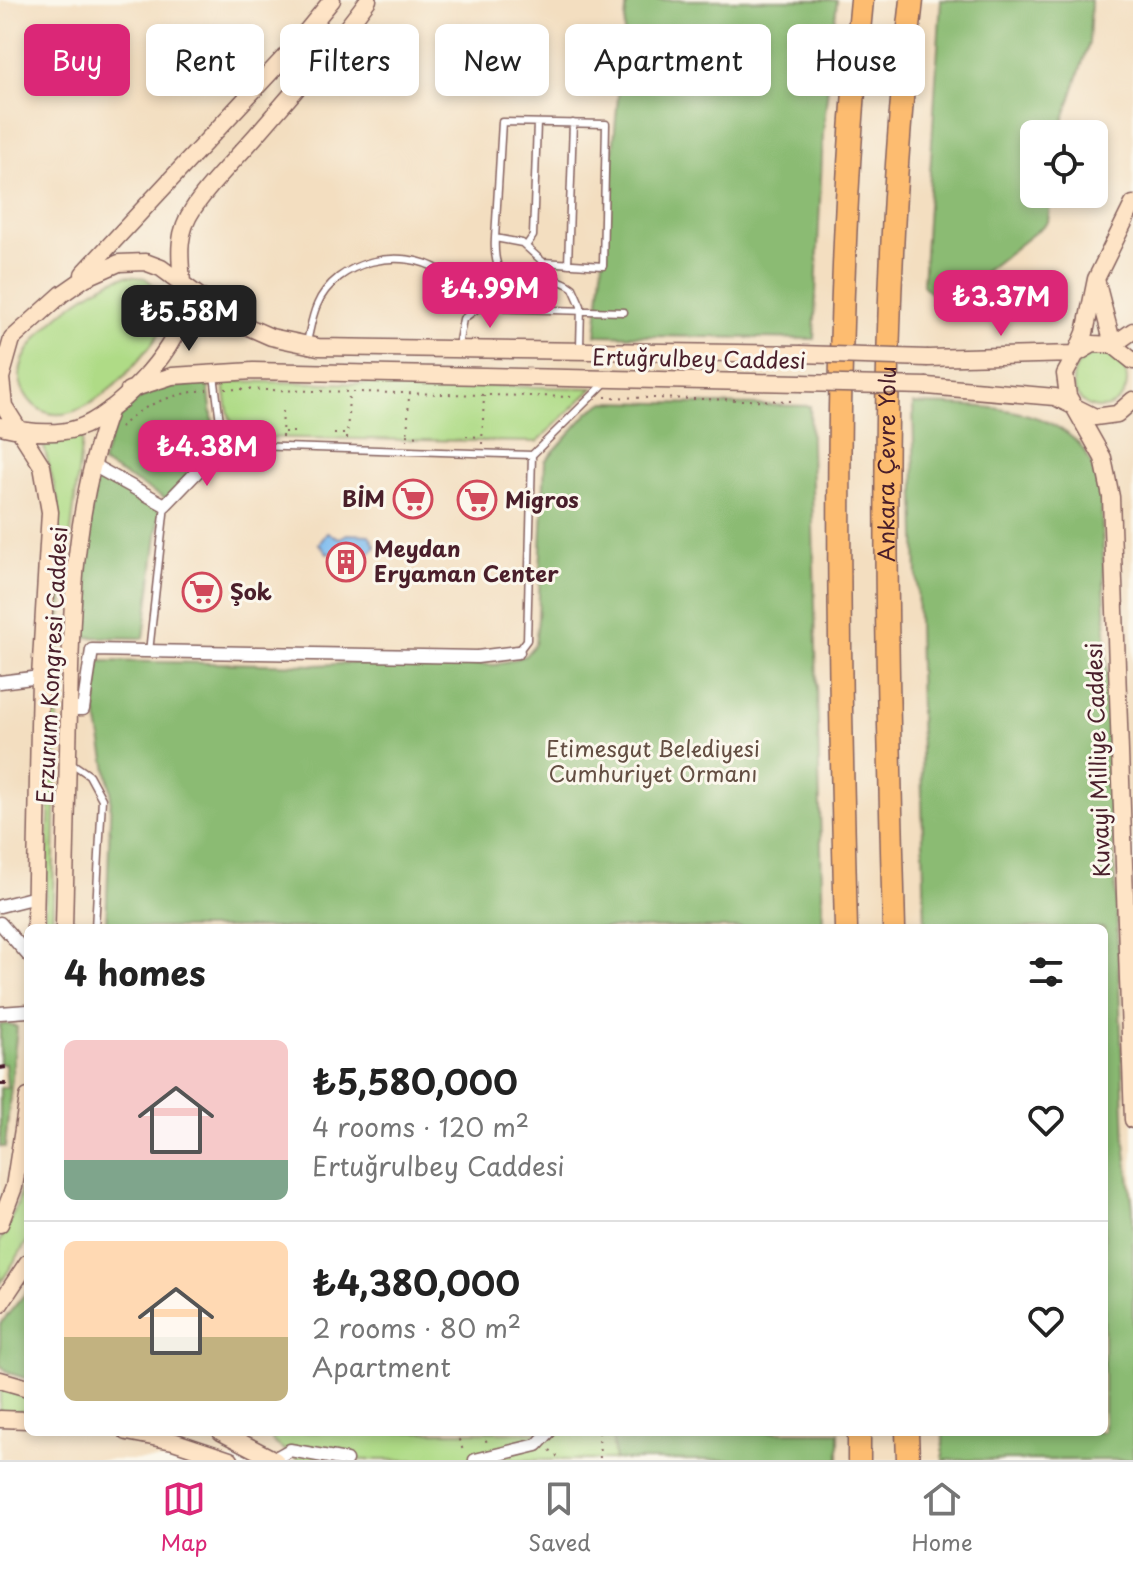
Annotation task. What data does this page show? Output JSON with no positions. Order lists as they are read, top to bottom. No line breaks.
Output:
{"streets":{"highway":["Ankara Çevre Yolu"],"main road":["Ertuğrulbey Caddesi","Erzurum Kongresi Caddesi","Kuvayi Milliye Caddesi"]},"crossings":[["Ertuğrulbey Caddesi","Erzurum Kongresi Caddesi"],["Ertuğrulbey Caddesi","Kuvayi Milliye Caddesi"]],"parks":["Etimesgut Belediyesi Cumhuriyet Ormanı"],"places":{"supermarket":["BİM","Migros","Şok"],"building":["Meydan Eryaman Center"]},"page":{"chip":["Buy","Rent","Filters","New","Apartment","House"],"price":["₺4.99M","₺3.37M","₺5.58M","₺4.38M"],"heading":"4 homes","list":[{"name":"₺5,580,000","note":"4 rooms · 120 m² · Ertuğrulbey Caddesi"},{"name":"₺4,380,000","note":"2 rooms · 80 m² · Apartment"}],"tabs":["Map","Saved","Home"]}}
